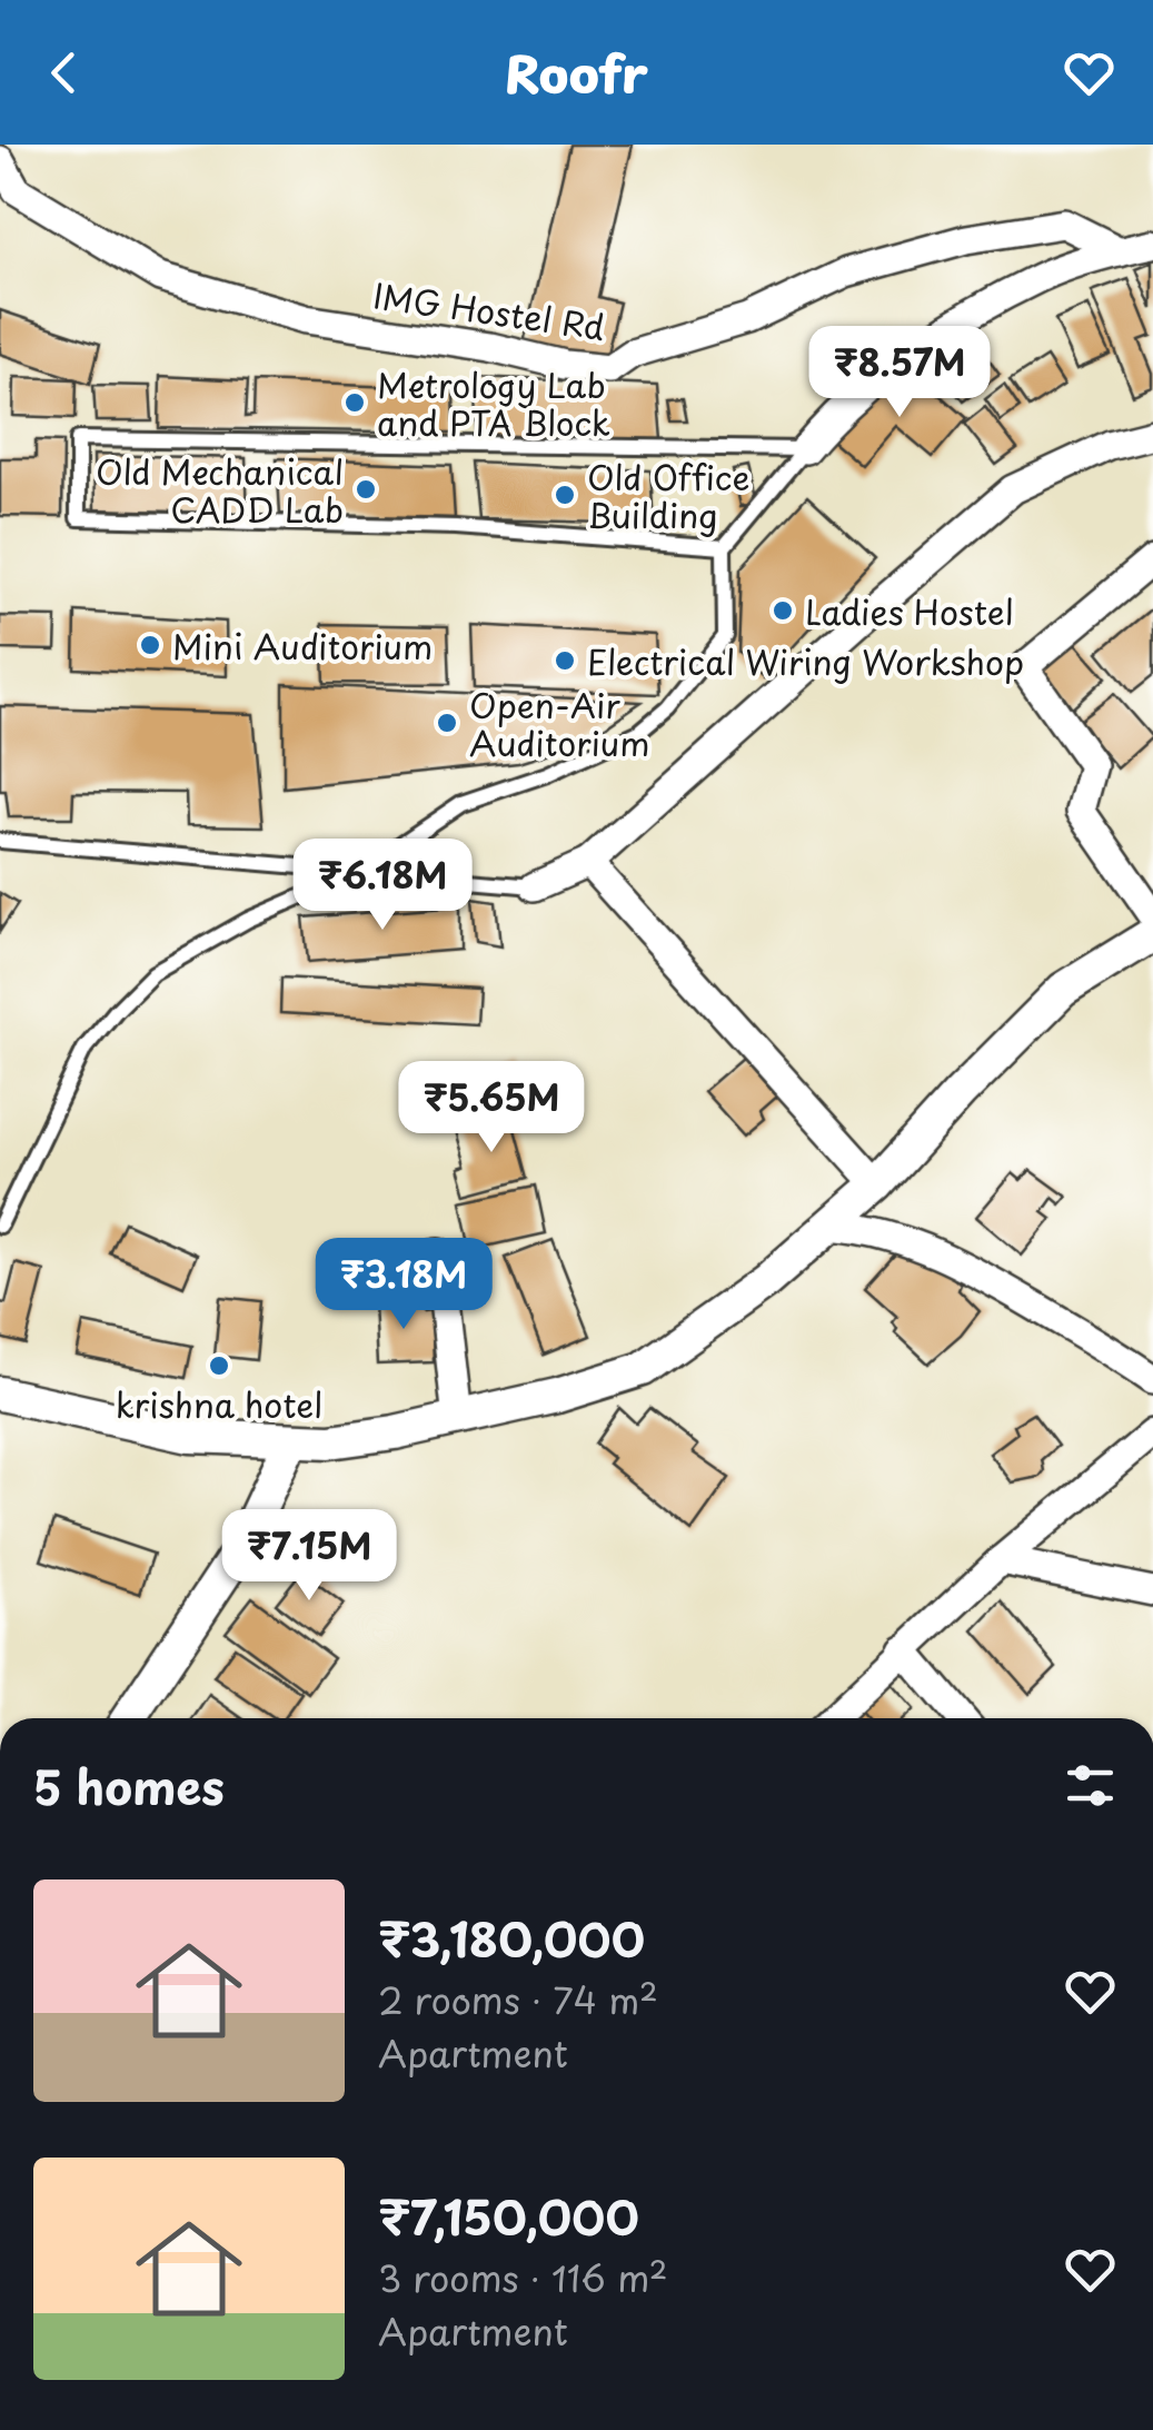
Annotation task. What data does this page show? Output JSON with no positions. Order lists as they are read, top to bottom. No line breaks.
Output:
{"streets":{"street":["IMG Hostel Rd"]},"places":["Metrology Lab and PTA Block","Old Mechanical CADD Lab","Old Office Building","Ladies Hostel","Mini Auditorium","Electrical Wiring Workshop","Open-Air Auditorium","krishna hotel"],"page":{"header":"Roofr","price":["₹8.57M","₹6.18M","₹5.65M","₹3.18M","₹7.15M"],"heading":"5 homes","list":[{"name":"₹3,180,000","note":"2 rooms · 74 m² · Apartment"},{"name":"₹7,150,000","note":"3 rooms · 116 m² · Apartment"}]}}
